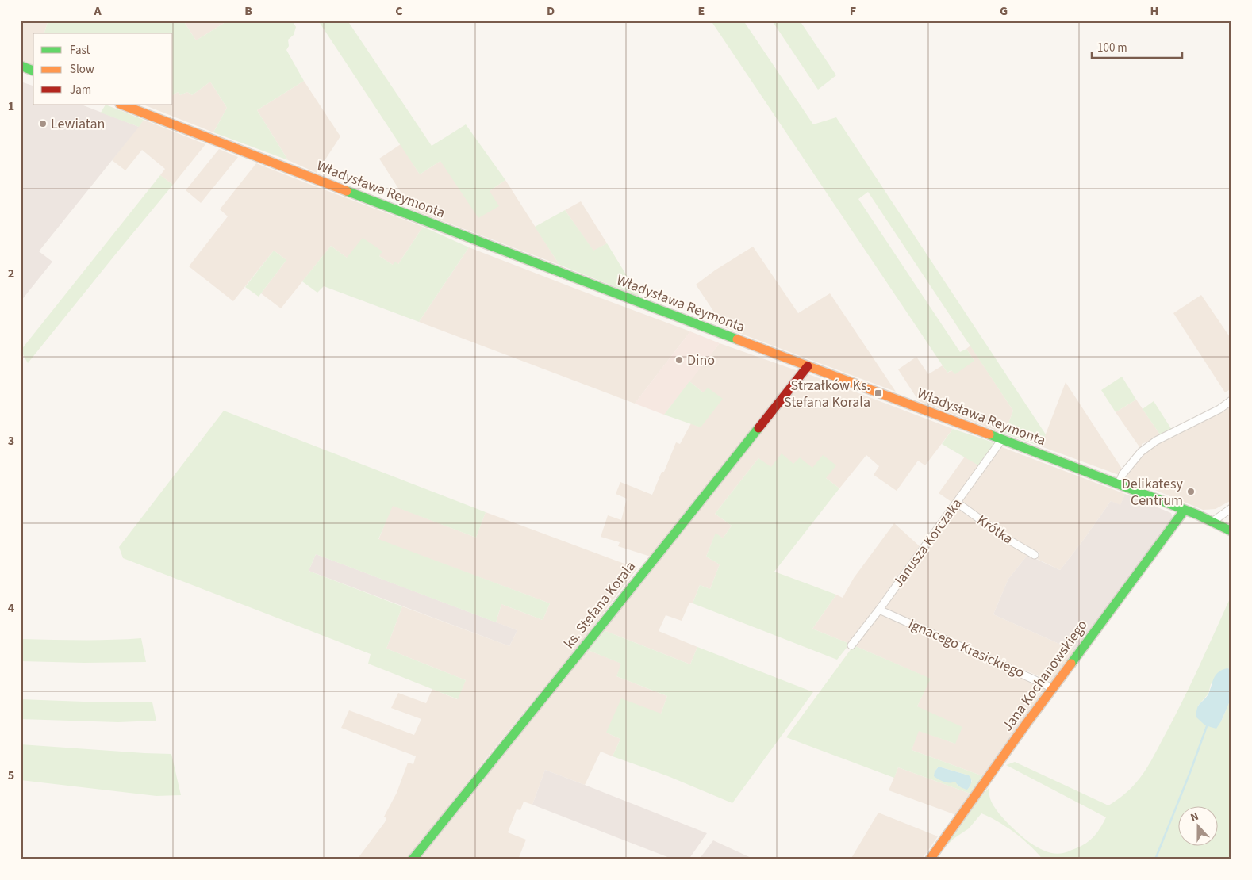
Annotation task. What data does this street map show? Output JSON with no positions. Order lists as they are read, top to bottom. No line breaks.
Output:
{"streets":{"street":["Władysława Reymonta","Krótka","Janusza Korczaka","ks. Stefana Korala","Ignacego Krasickiego","Jana Kochanowskiego"]},"crossings":[["Władysława Reymonta","Janusza Korczaka"],["Władysława Reymonta","ks. Stefana Korala"],["Władysława Reymonta","Jana Kochanowskiego"],["Krótka","Janusza Korczaka"],["Janusza Korczaka","Ignacego Krasickiego"],["Ignacego Krasickiego","Jana Kochanowskiego"]],"places":{"other":["Lewiatan","Dino","Delikatesy Centrum"],"transit":["Strzałków Ks. Stefana Korala"]},"legend":["Fast","Slow","Jam"],"scale_bar":"100 m","north":"top","grid":{"columns":["A","B","C","D","E","F","G","H"],"rows":["1","2","3","4","5"]}}
